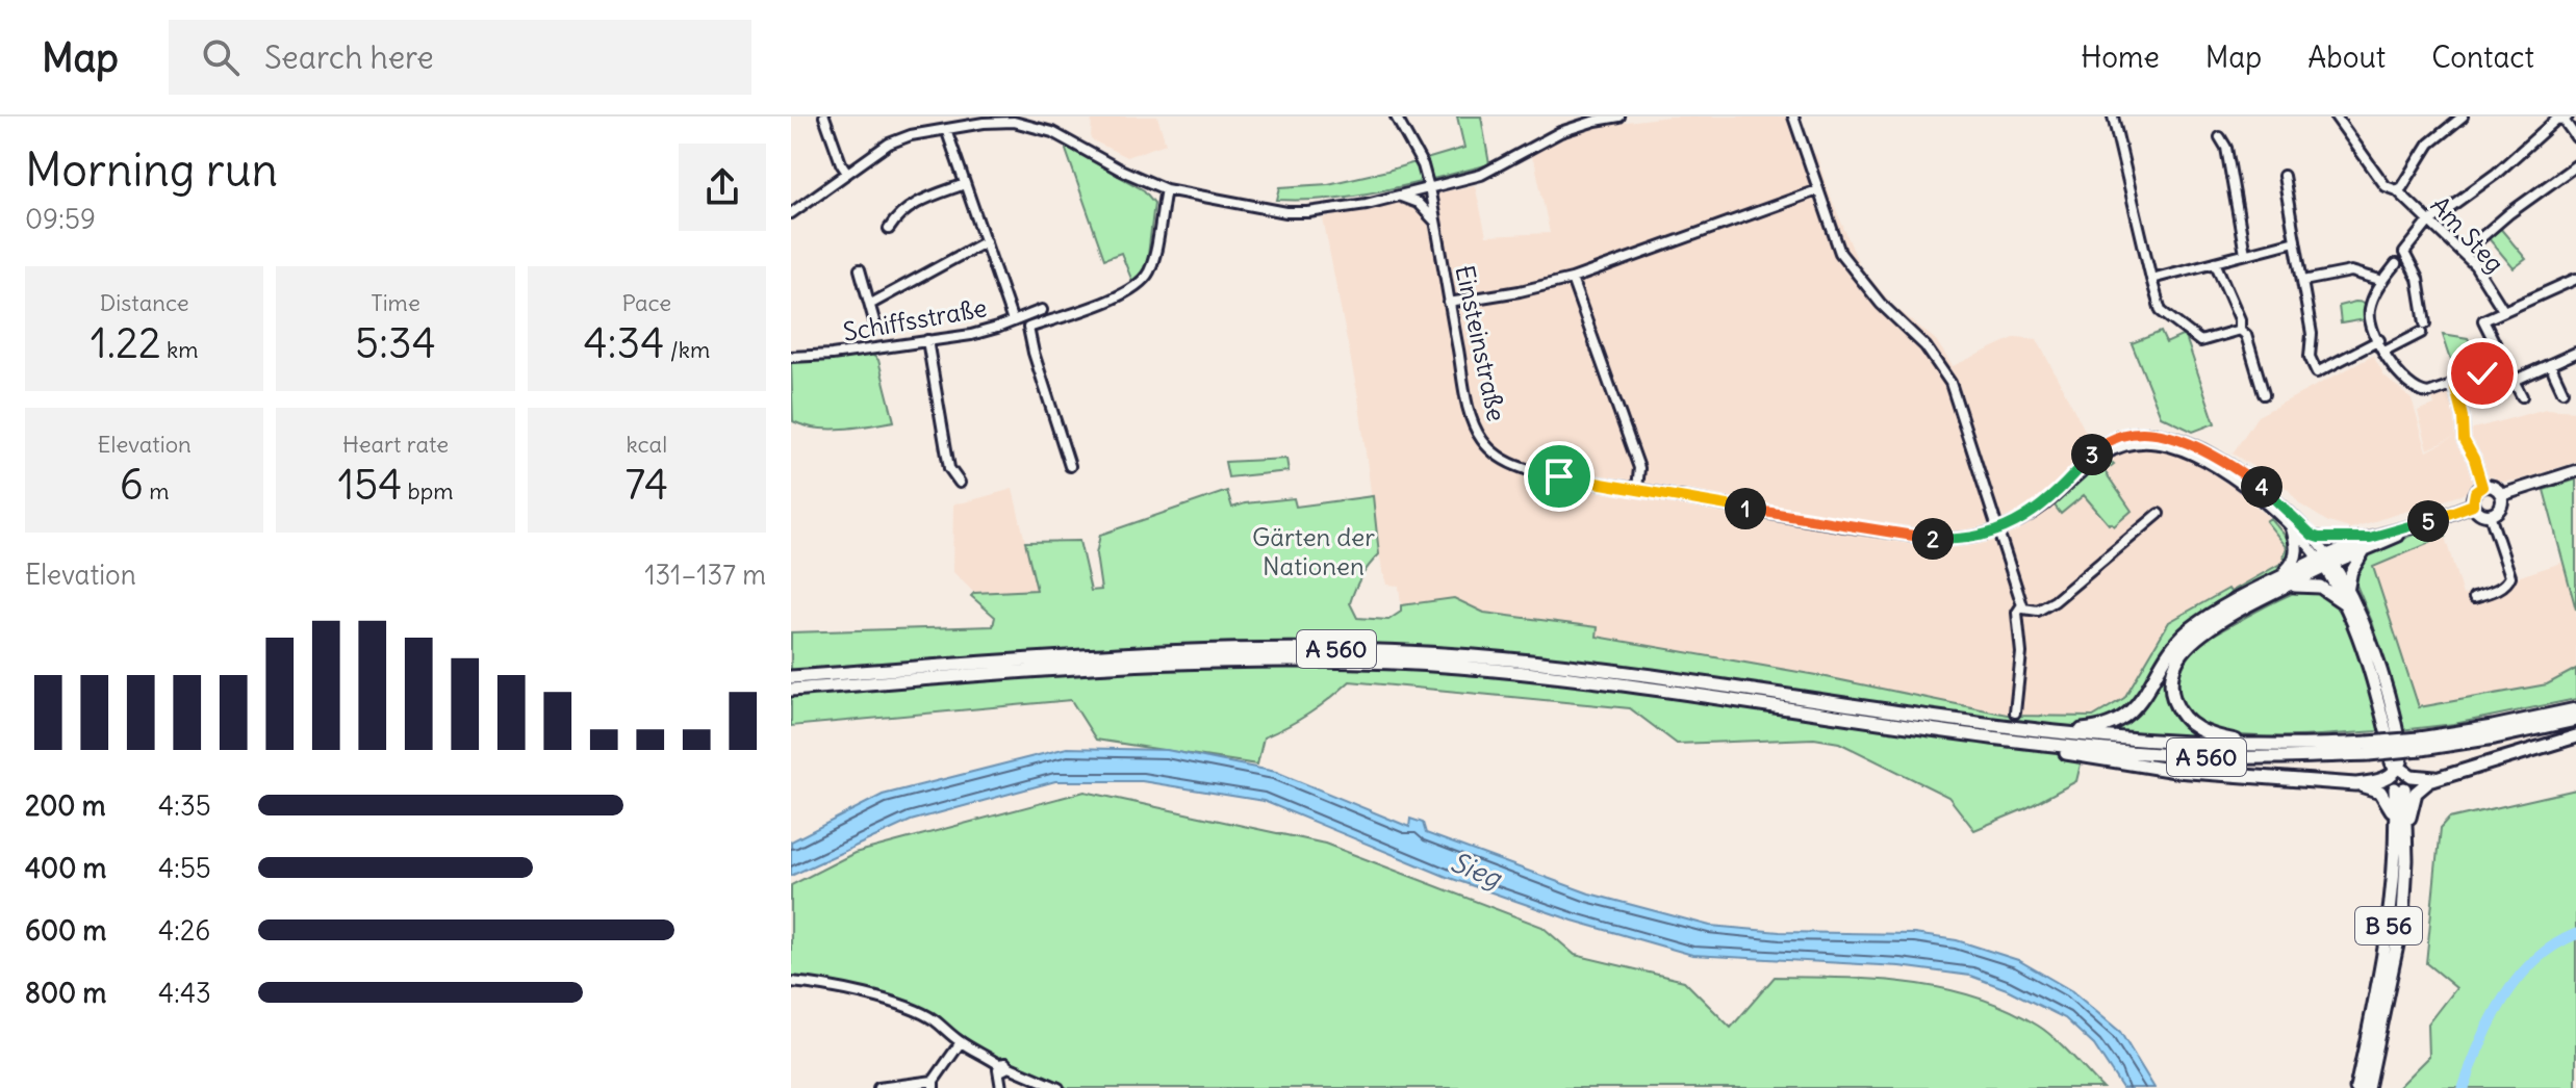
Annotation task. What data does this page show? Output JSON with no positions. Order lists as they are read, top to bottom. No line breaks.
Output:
{"streets":{"highway":["A 560","B 56"],"street":["Am Steg","Schiffsstraße","Einsteinstraße"]},"crossings":[["Einsteinstraße","B 56"]],"water":["Sieg"],"parks":["Gärten der Nationen"],"page":{"header":"Map","search":"Search here","nav":["Home","Map","About","Contact"],"heading":["Morning run","09:59"],"stats":[["Distance","1.22 km"],["Time","5:34"],["Pace","4:34 /km"],["Elevation","6 m"],["Heart rate","154 bpm"],["kcal","74"]],"pins":["3","4","1","5","2"],"chart":["Elevation","131–137 m"],"list":[{"name":"200 m","note":"4:35"},{"name":"400 m","note":"4:55"},{"name":"600 m","note":"4:26"},{"name":"800 m","note":"4:43"}]}}
